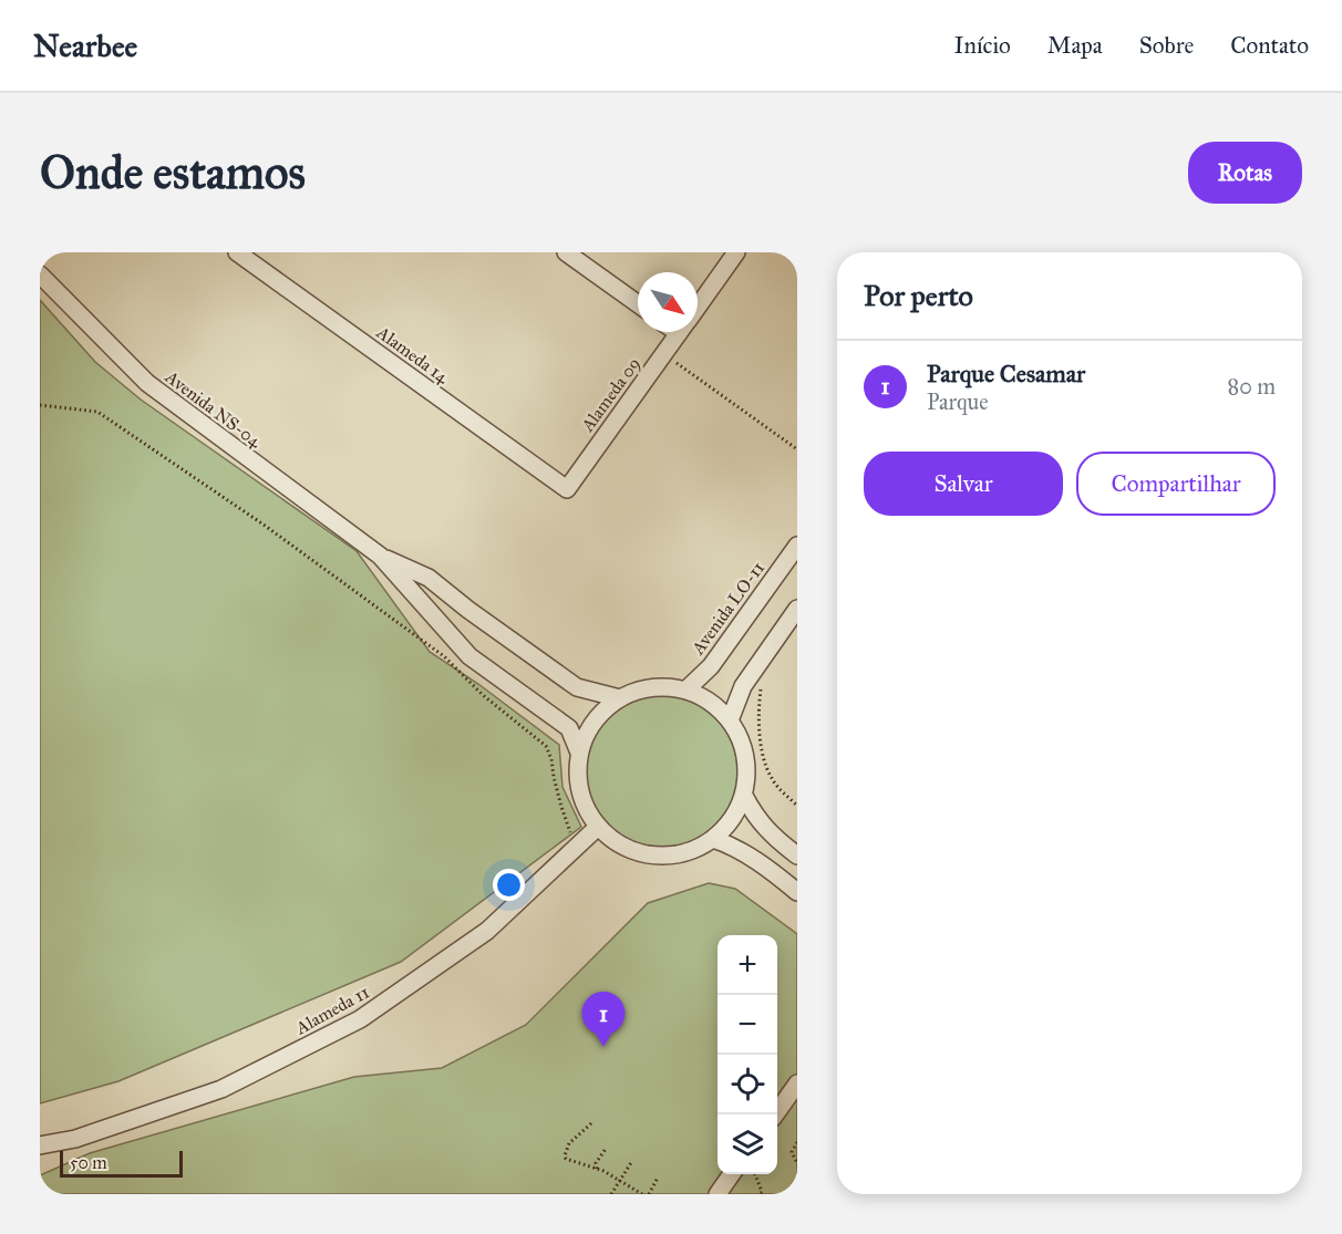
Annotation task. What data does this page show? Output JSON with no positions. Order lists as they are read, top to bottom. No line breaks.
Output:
{"streets":{"street":["Alameda 14","Alameda 09","Avenida NS-04","Avenida LO-11","Alameda 11"]},"crossings":[["Alameda 14","Alameda 09"],["Avenida NS-04","Avenida LO-11"],["Avenida NS-04","Alameda 11"],["Avenida LO-11","Alameda 11"]],"scale_bar":"50 m","north":"bottom right","page":{"header":"Nearbee","nav":["Início","Mapa","Sobre","Contato"],"buttons":["Rotas",["Salvar","Compartilhar"]],"title":"Onde estamos","heading":"Por perto","list":[{"mark":"1","name":"Parque Cesamar","note":"Parque","value":"80 m"}],"map_buttons":["+","−"],"pins":"1","scale":"50 m"}}
